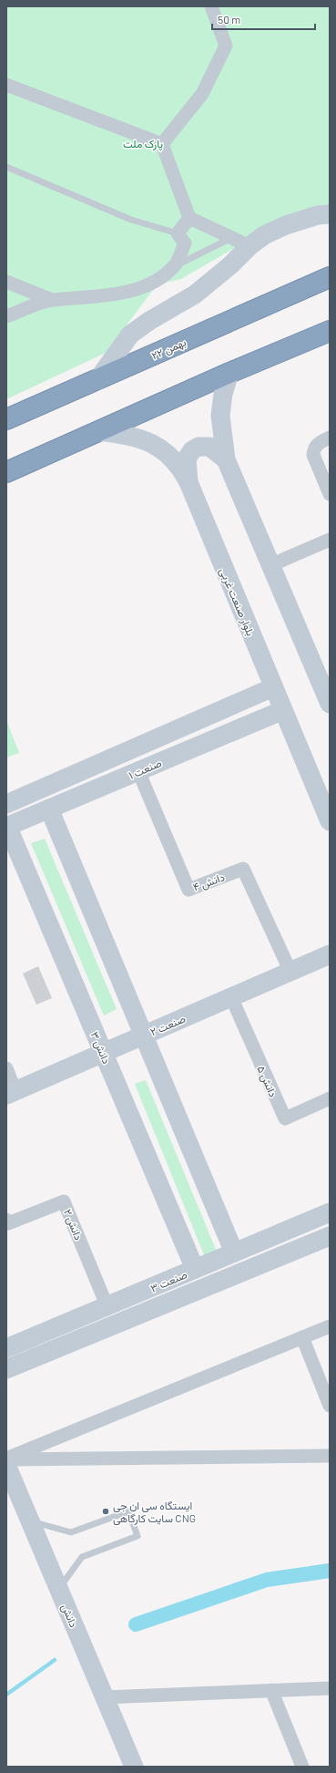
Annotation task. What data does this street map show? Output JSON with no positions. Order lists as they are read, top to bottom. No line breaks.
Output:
{"streets":{"highway":["۲۲ بهمن"],"street":["بلوار صنعت غربی","صنعت ۱","دانش ۴","صنعت ۲","دانش ۳","دانش ۵","دانش ۲","صنعت ۳","دانش"]},"crossings":[["بلوار صنعت غربی","صنعت ۱"],["صنعت ۱","دانش ۴"],["صنعت ۱","دانش ۳"],["دانش ۴","صنعت ۲"],["صنعت ۲","دانش ۳"],["صنعت ۲","دانش ۵"],["دانش ۳","صنعت ۳"],["دانش ۲","صنعت ۳"]],"parks":["پارک ملت"],"places":["ایستگاه سی ان جی سایت کارگاهی CNG"],"scale_bar":"50 m"}
